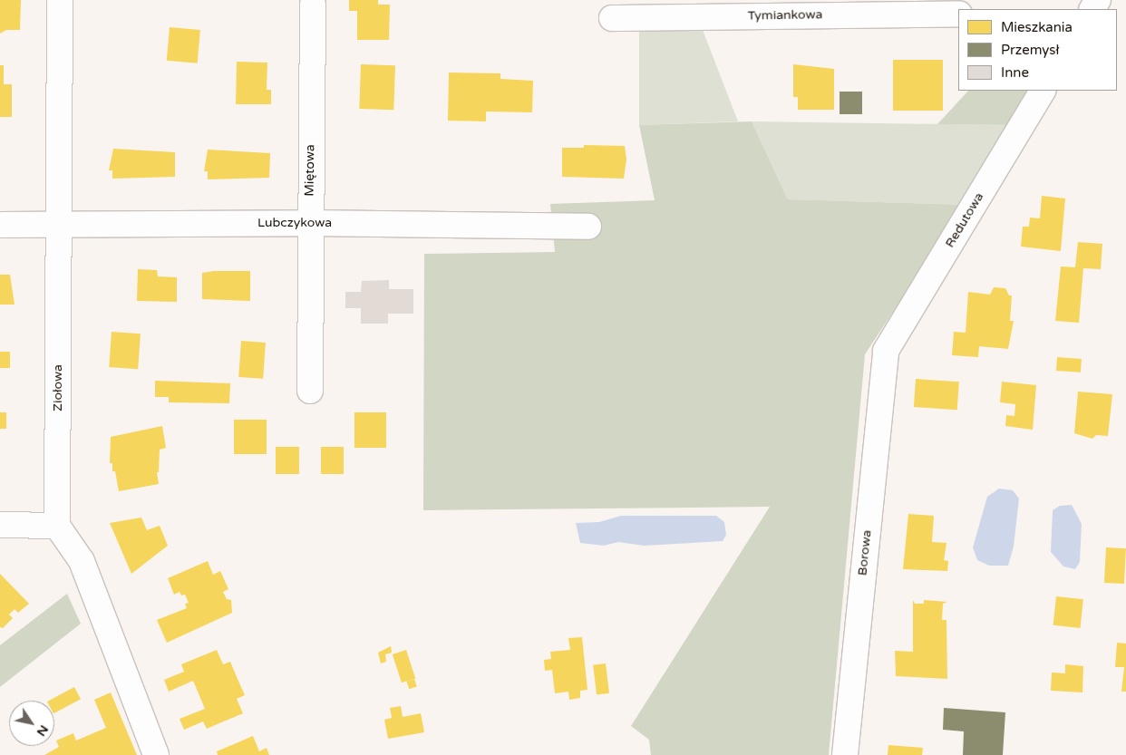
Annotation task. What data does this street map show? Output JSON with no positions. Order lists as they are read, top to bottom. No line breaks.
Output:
{"streets":{"street":["Tymiankowa","Miętowa","Redutowa","Lubczykowa","Ziołowa","Borowa"]},"crossings":[["Miętowa","Lubczykowa"],["Redutowa","Borowa"],["Lubczykowa","Ziołowa"]],"legend":["Mieszkania","Przemysł","Inne"],"north":"bottom right"}
